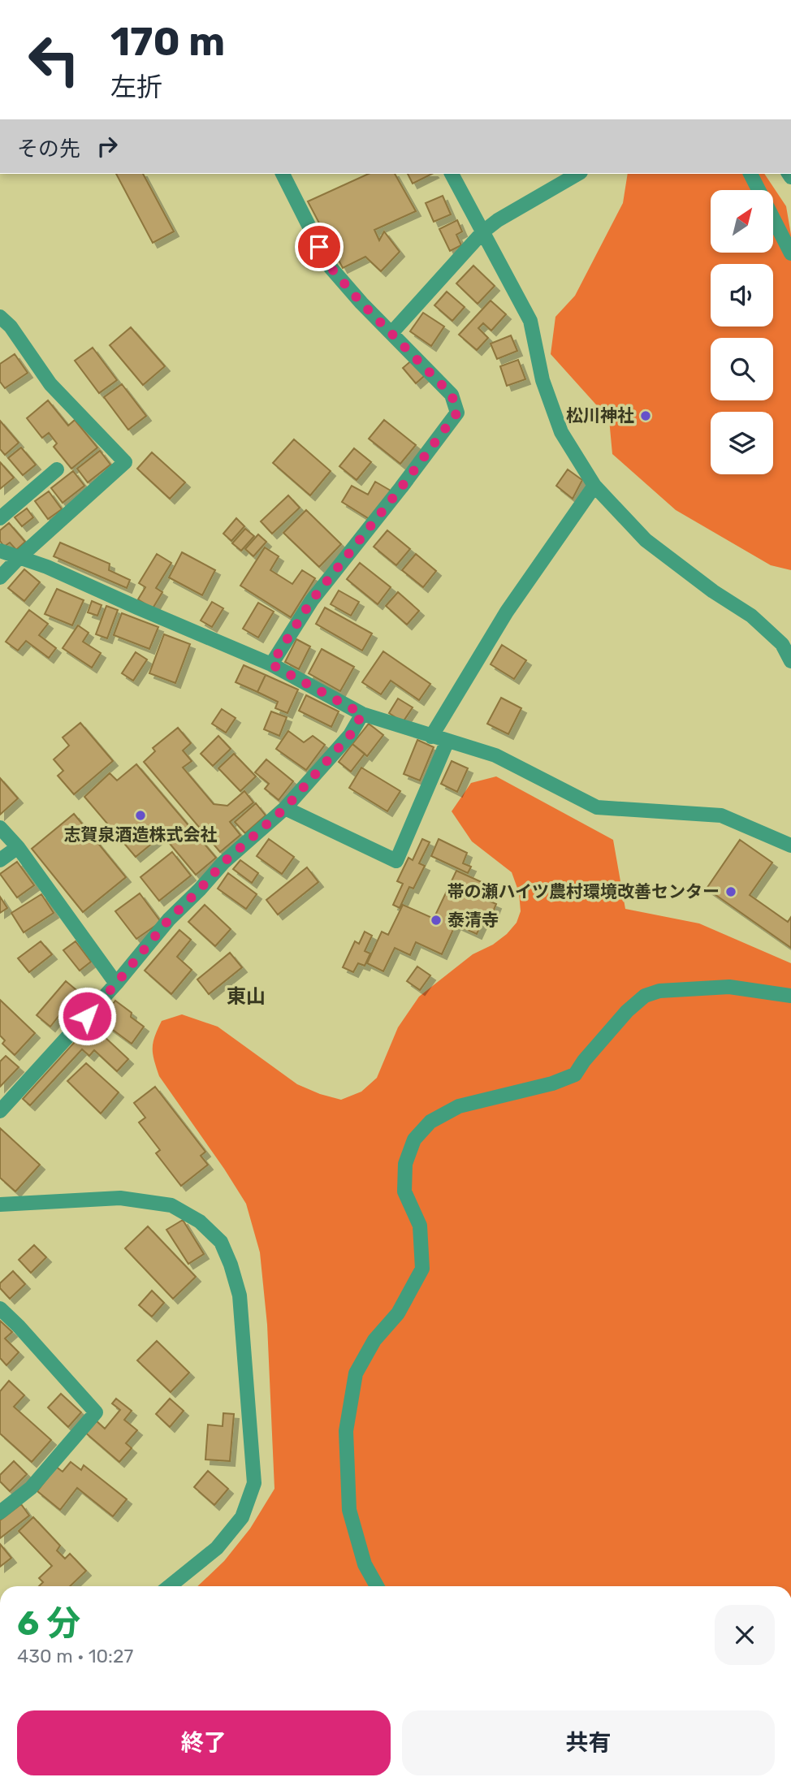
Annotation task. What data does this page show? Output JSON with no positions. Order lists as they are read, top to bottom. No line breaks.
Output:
{"districts":["東山"],"places":["松川神社","志賀泉酒造株式会社","帯の瀬ハイツ農村環境改善センター","泰清寺"],"north":"top right","page":{"turn":["170 m","左折"],"then":"その先","heading":["6 分","430 m · 10:27"],"buttons":["終了","共有"]}}
